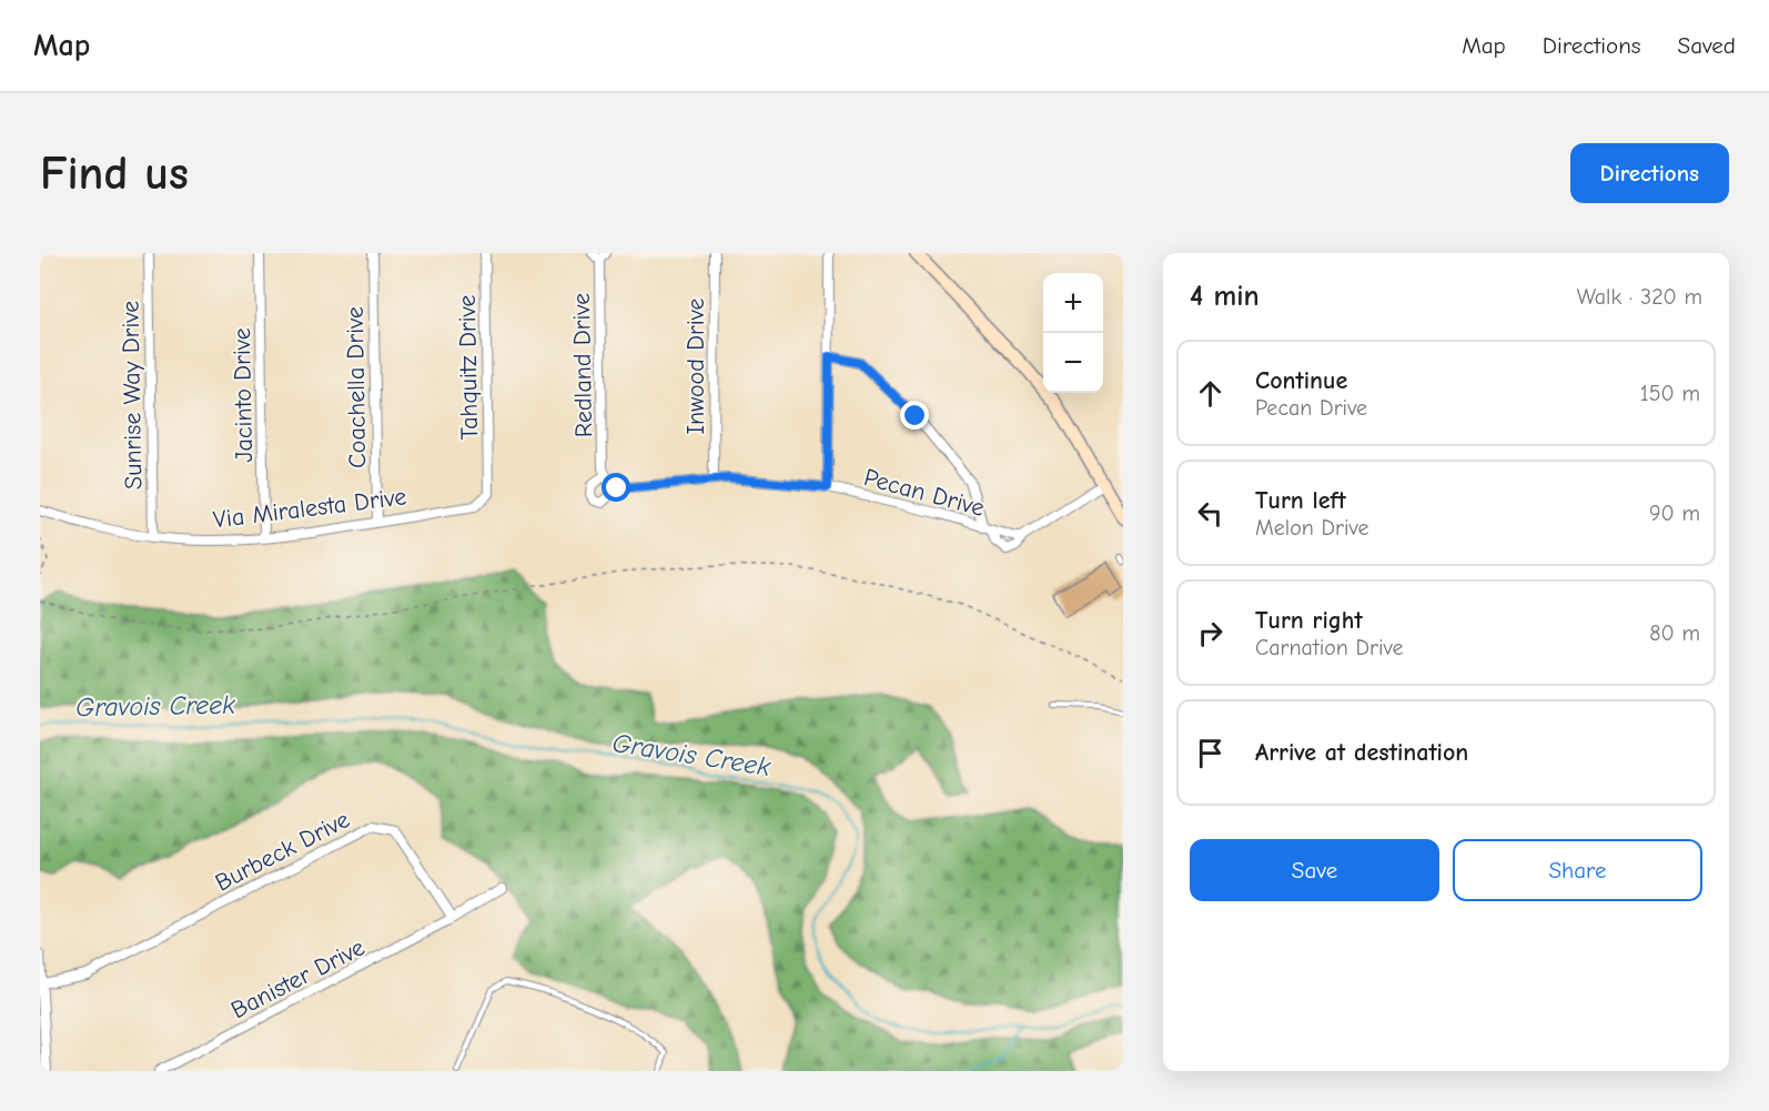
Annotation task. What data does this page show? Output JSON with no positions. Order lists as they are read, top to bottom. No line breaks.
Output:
{"streets":{"street":["Redland Drive","Inwood Drive","Tahquitz Drive","Coachella Drive","Sunrise Way Drive","Jacinto Drive","Pecan Drive","Via Miralesta Drive","Burbeck Drive","Banister Drive"]},"crossings":[["Redland Drive","Pecan Drive"],["Inwood Drive","Pecan Drive"],["Tahquitz Drive","Via Miralesta Drive"],["Coachella Drive","Via Miralesta Drive"],["Sunrise Way Drive","Via Miralesta Drive"],["Jacinto Drive","Via Miralesta Drive"],["Burbeck Drive","Banister Drive"]],"water":["Gravois Creek"],"page":{"header":"Map","nav":["Map","Directions","Saved"],"buttons":["Directions",["Save","Share"]],"title":"Find us","heading":["4 min","Walk · 320 m"],"map_buttons":["+","−"],"list":[["Continue","Pecan Drive","150 m"],["Turn left","Melon Drive","90 m"],["Turn right","Carnation Drive","80 m"],"Arrive at destination"]}}
